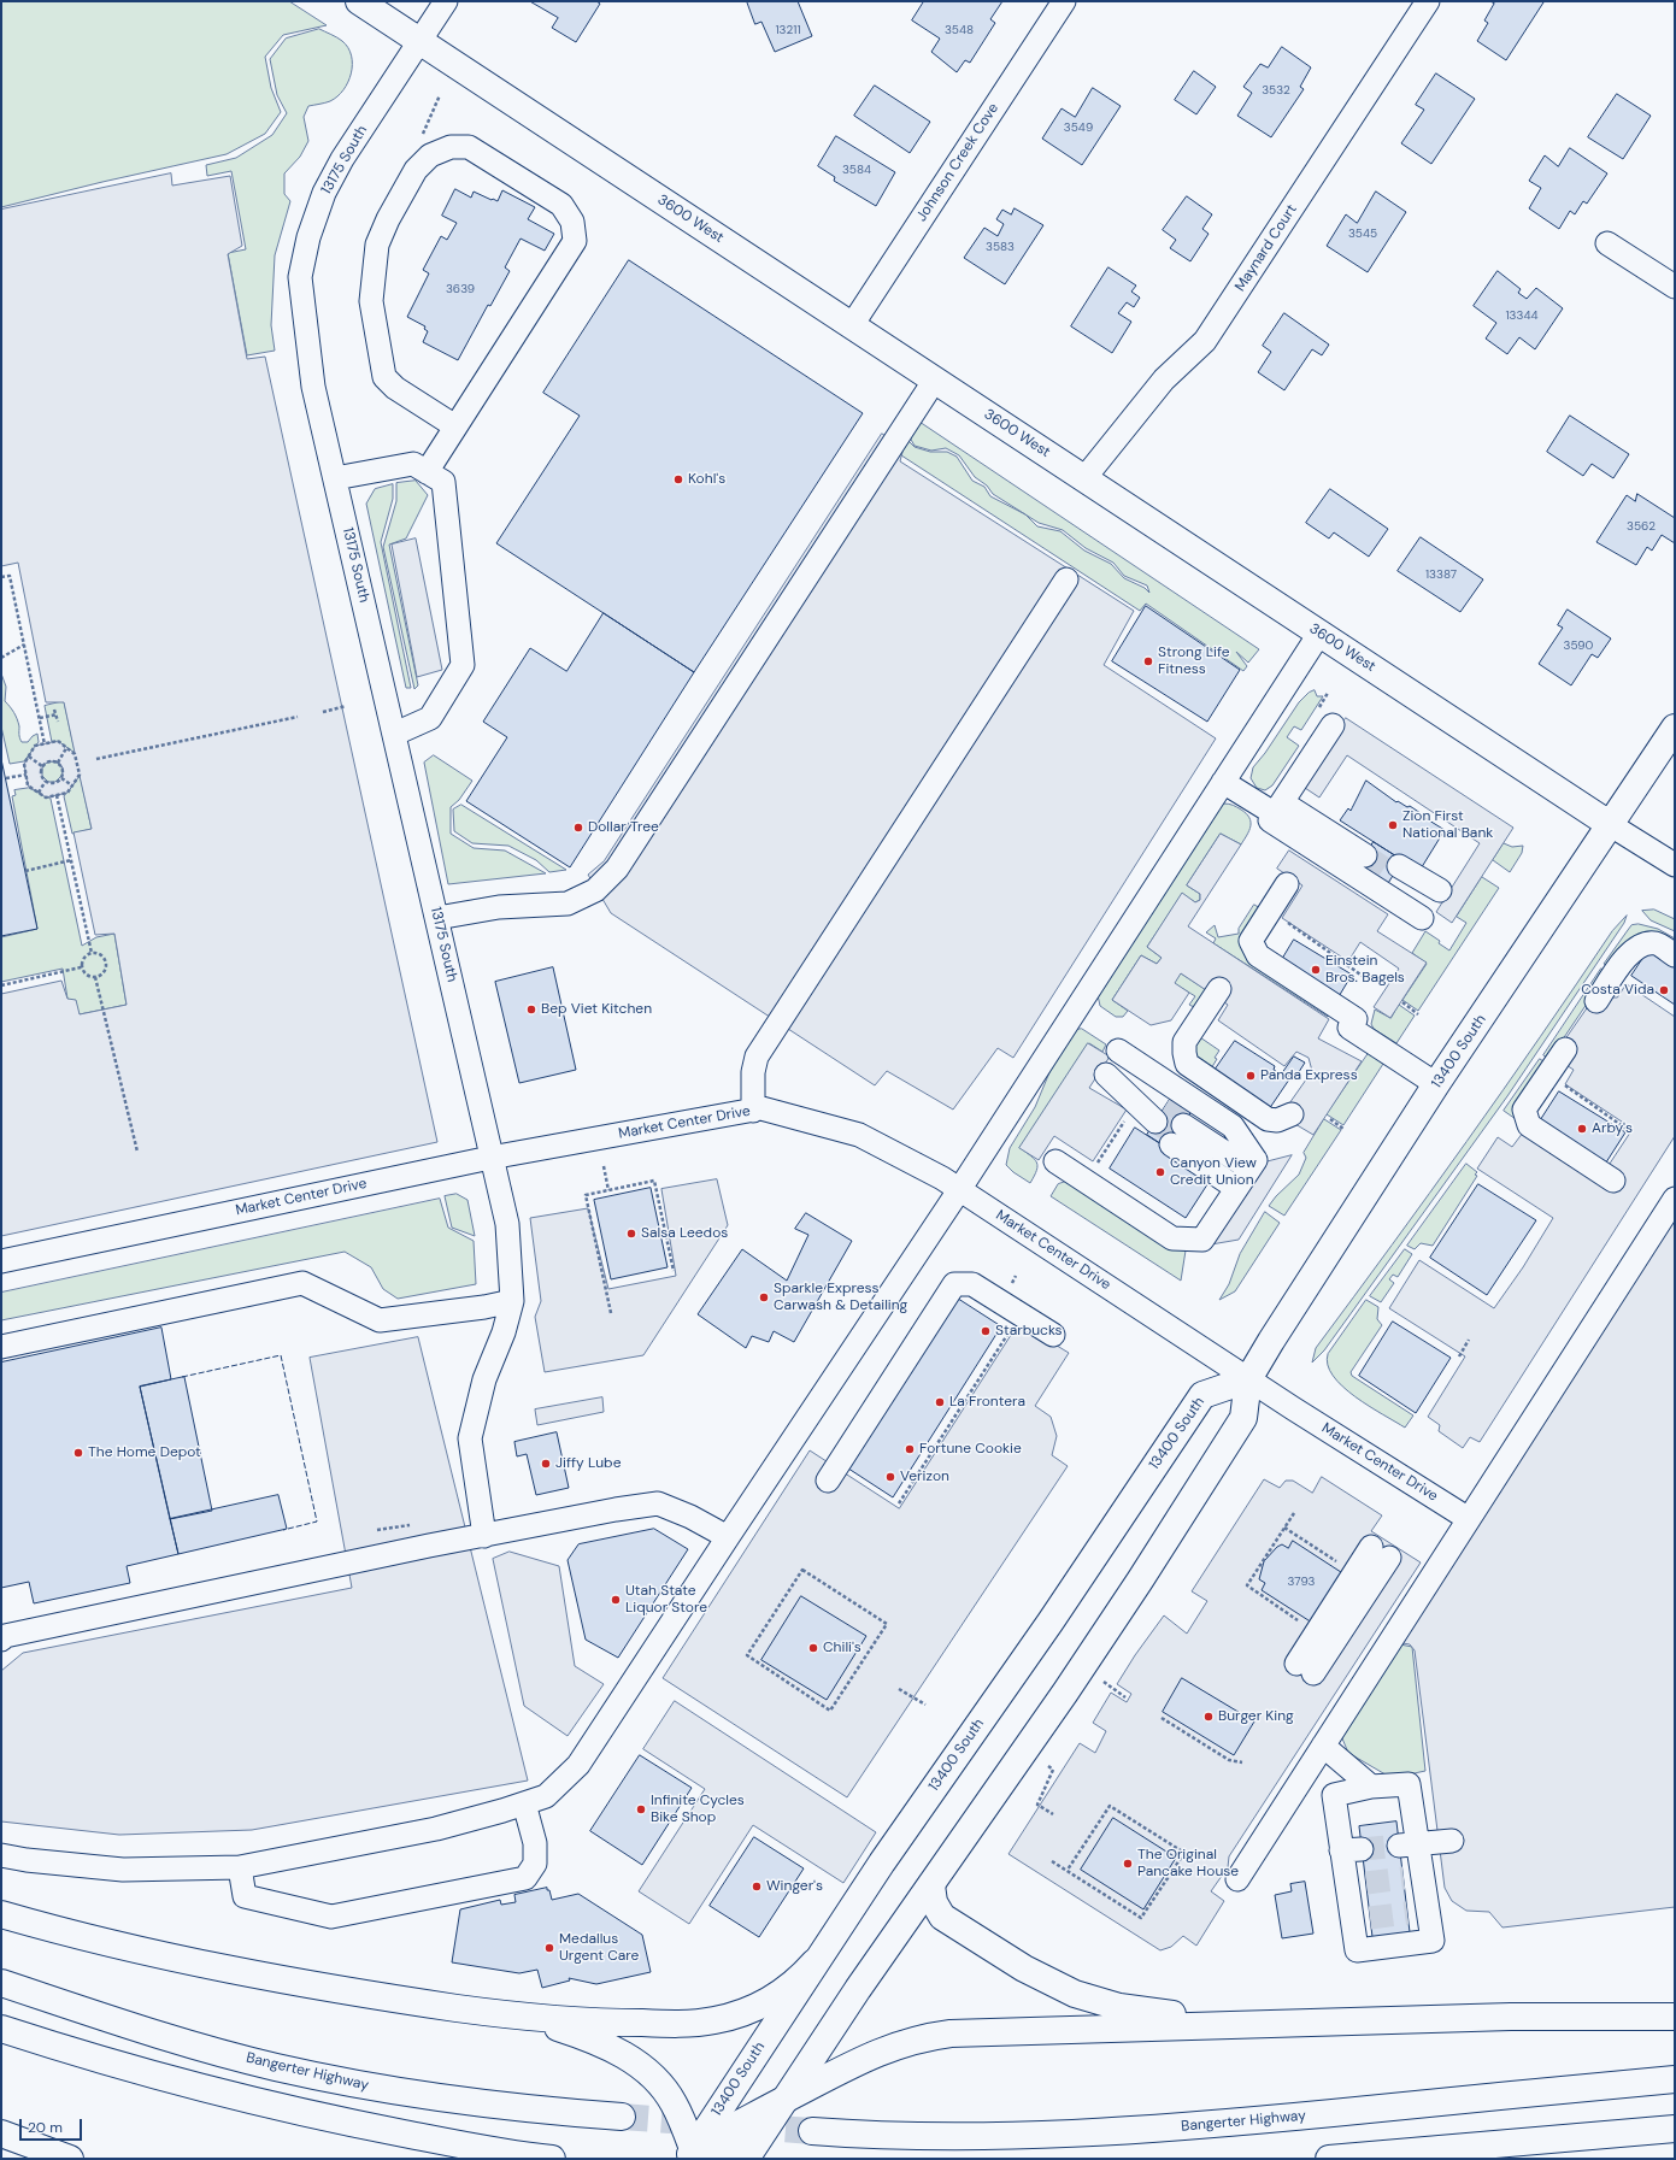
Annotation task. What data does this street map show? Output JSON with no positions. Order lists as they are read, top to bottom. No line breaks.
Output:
{"streets":{"main road":["3600 West","13400 South","Bangerter Highway"],"street":["13175 South","Johnson Creek Cove","Maynard Court","Market Center Drive"]},"crossings":[["13175 South","3600 West"],["13175 South","Market Center Drive"],["Johnson Creek Cove","3600 West"],["3600 West","Maynard Court"],["3600 West","13400 South"],["13400 South","Market Center Drive"]],"places":["Kohl's","Strong Life Fitness","Zion First National Bank","Dollar Tree","Einstein Bros. Bagels","Costa Vida","Bep Viet Kitchen","Panda Express","Arby's","Canyon View Credit Union","Salsa Leedos","Sparkle Express Carwash & Detailing","Starbucks","La Frontera","Fortune Cookie","The Home Depot","Jiffy Lube","Verizon","Utah State Liquor Store","Chili's","Burger King","Infinite Cycles Bike Shop","The Original Pancake House","Winger's","Medallus Urgent Care"],"house_numbers":["13211","3548","3532","3549","3584","3545","3583","3639","13344","3562","13387","3590","3793"],"scale_bar":"20 m"}
